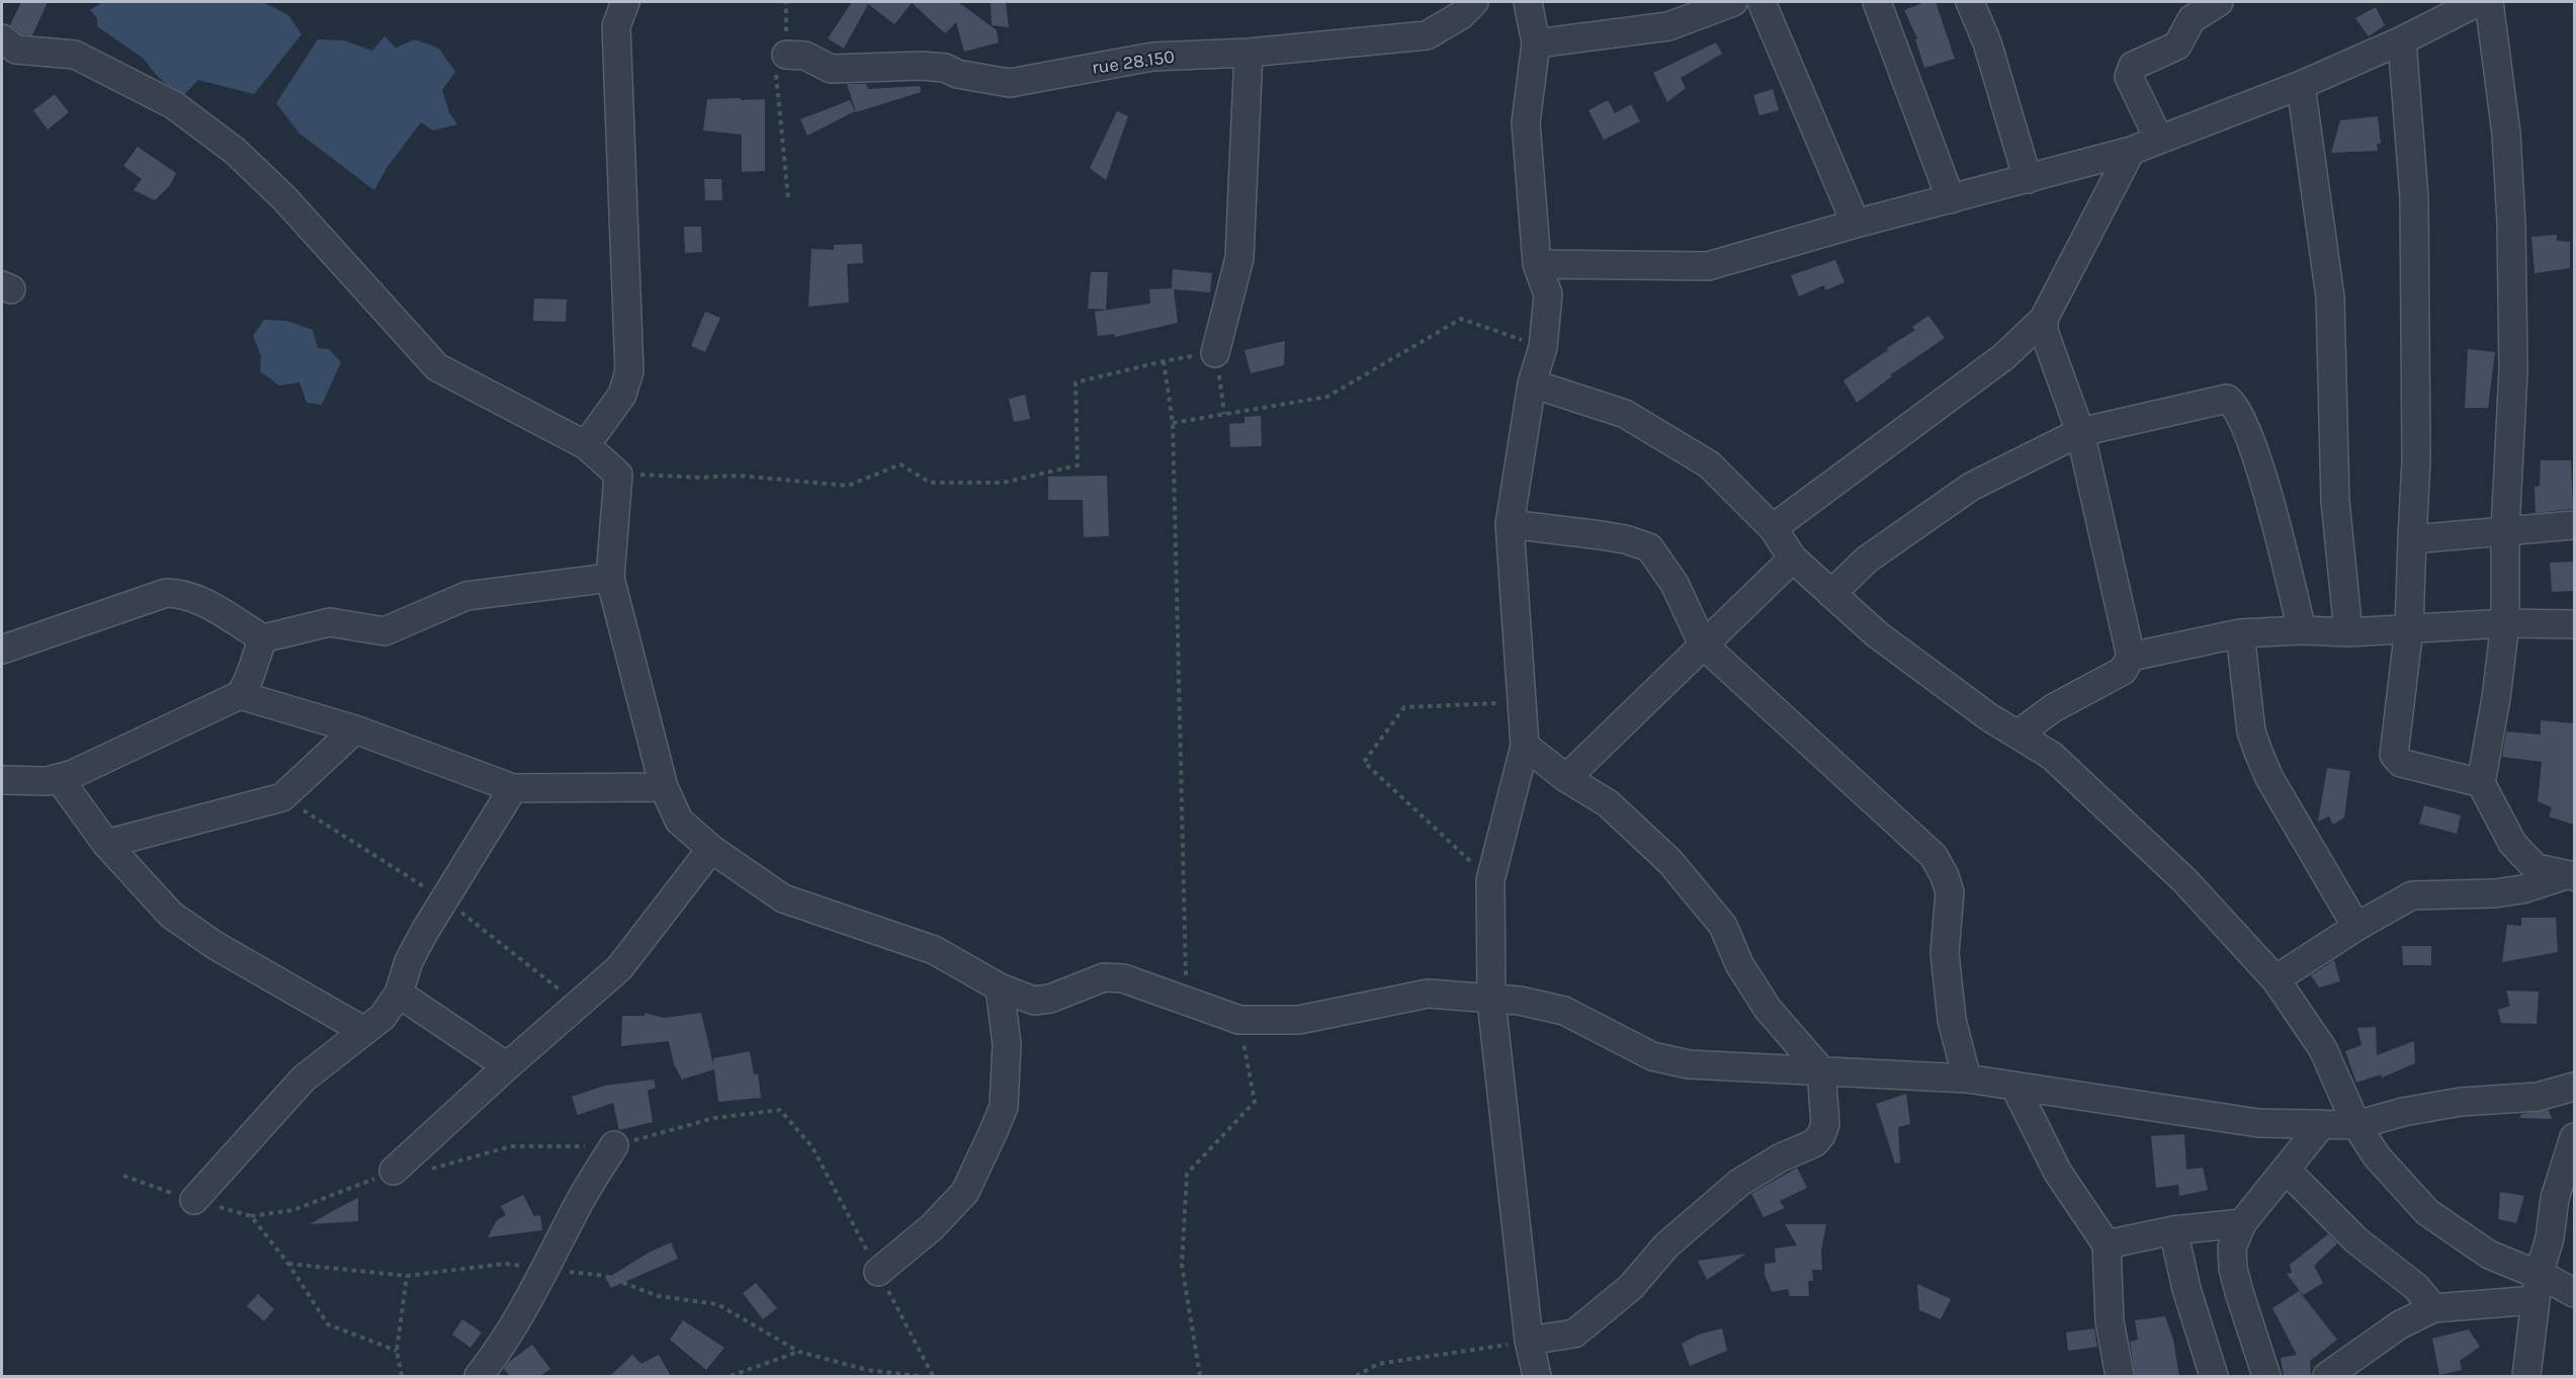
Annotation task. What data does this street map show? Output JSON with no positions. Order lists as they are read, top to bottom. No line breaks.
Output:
{"streets":{"street":["rue 28.150"]}}
